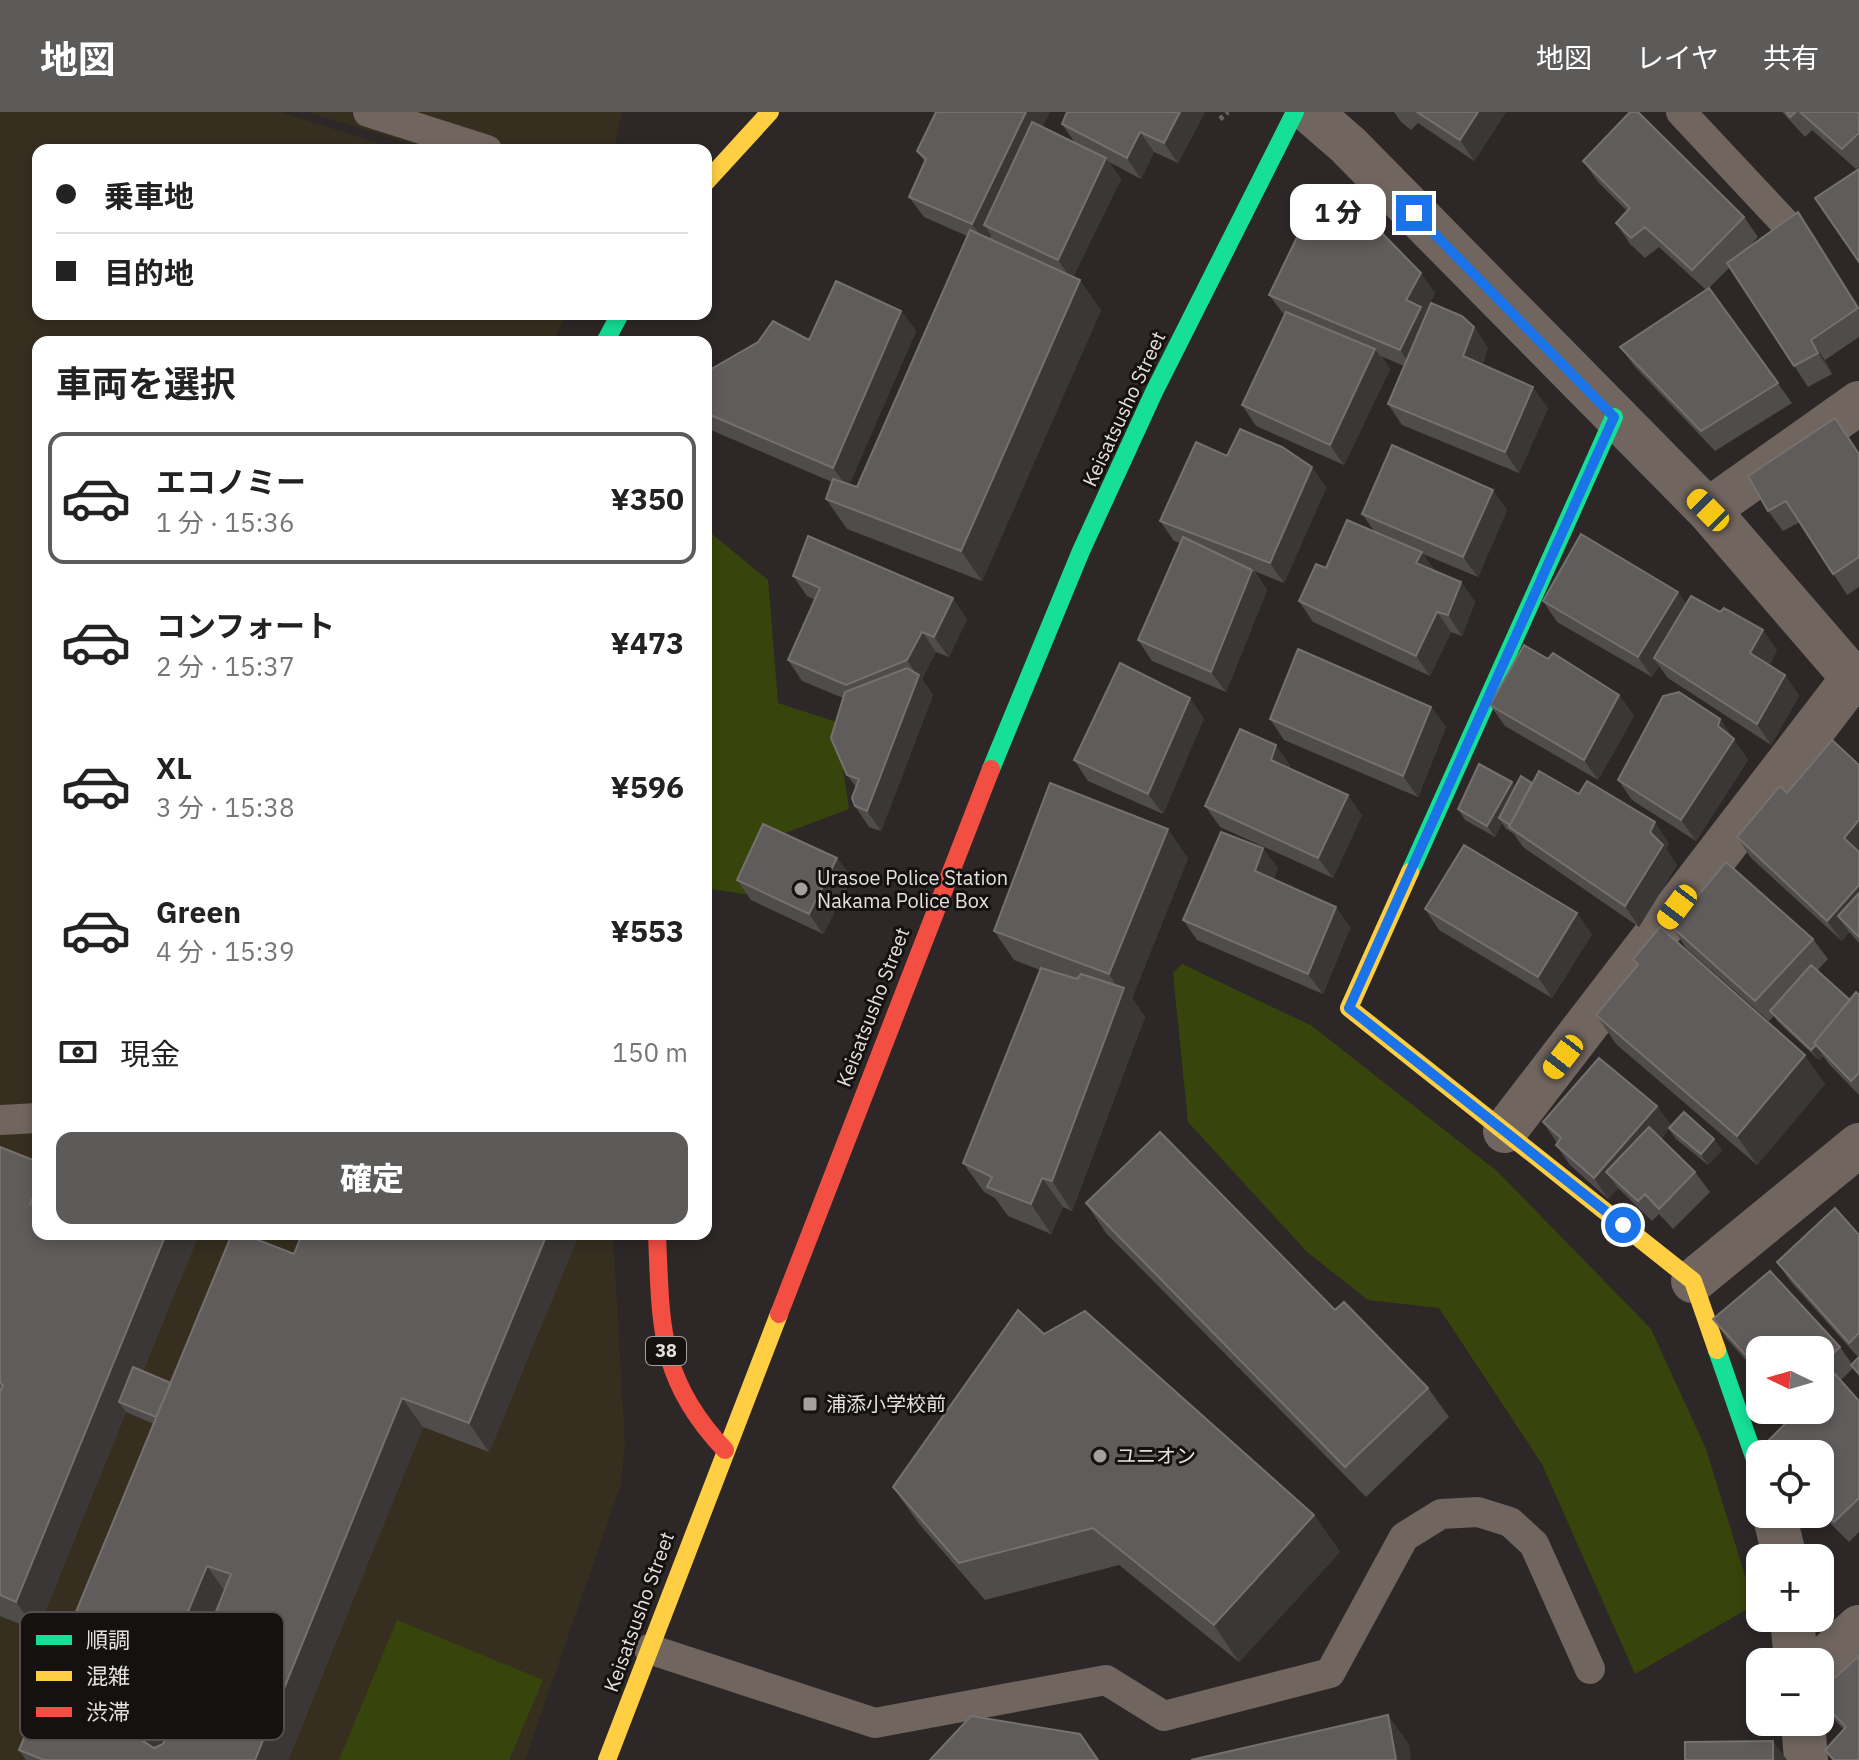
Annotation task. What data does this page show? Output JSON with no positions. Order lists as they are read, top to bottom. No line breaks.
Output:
{"streets":{"main road":["Keisatsusho Street","38"]},"crossings":[["Keisatsusho Street","38"]],"places":{"other":["Urasoe Police Station Nakama Police Box","ユニオン"],"transit":["浦添小学校前"]},"legend":["順調","混雑","渋滞"],"north":"left","page":{"header":"地図","nav":["地図","レイヤ","共有"],"banner":["乗車地","目的地"],"bubble":"1 分","heading":"車両を選択","list":[{"name":"エコノミー","note":"1 分 · 15:36","value":"¥350"},{"name":"コンフォート","note":"2 分 · 15:37","value":"¥473"},{"name":"XL","note":"3 分 · 15:38","value":"¥596"},{"name":"Green","note":"4 分 · 15:39","value":"¥553"}],"pay":["現金","150 m"],"buttons":"確定","map_buttons":["+","−"]}}
